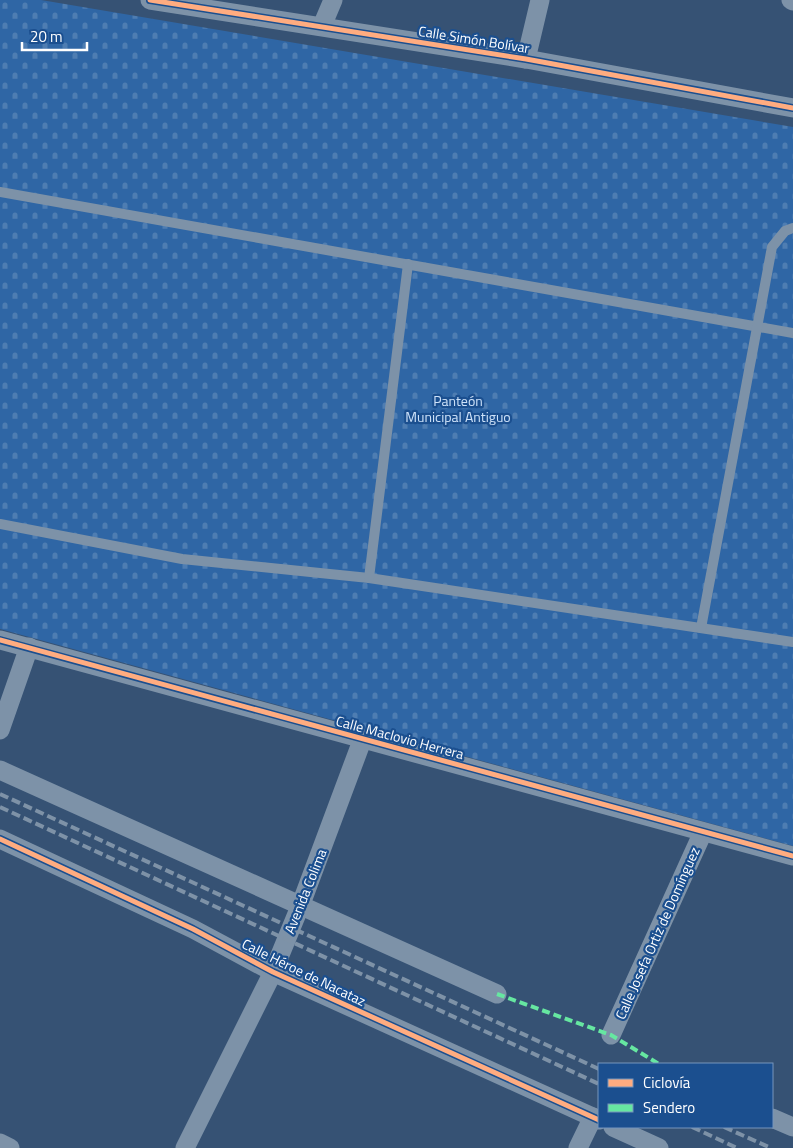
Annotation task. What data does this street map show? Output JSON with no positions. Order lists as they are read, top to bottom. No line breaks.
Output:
{"streets":{"street":["Calle Simón Bolívar","Calle Maclovio Herrera","Avenida Colima","Calle Josefa Ortiz de Domínguez","Calle Héroe de Nacataz"]},"crossings":[["Calle Maclovio Herrera","Avenida Colima"],["Calle Maclovio Herrera","Calle Josefa Ortiz de Domínguez"],["Avenida Colima","Calle Héroe de Nacataz"]],"parks":["Panteón Municipal Antiguo"],"legend":["Ciclovía","Sendero"],"scale_bar":"20 m"}
